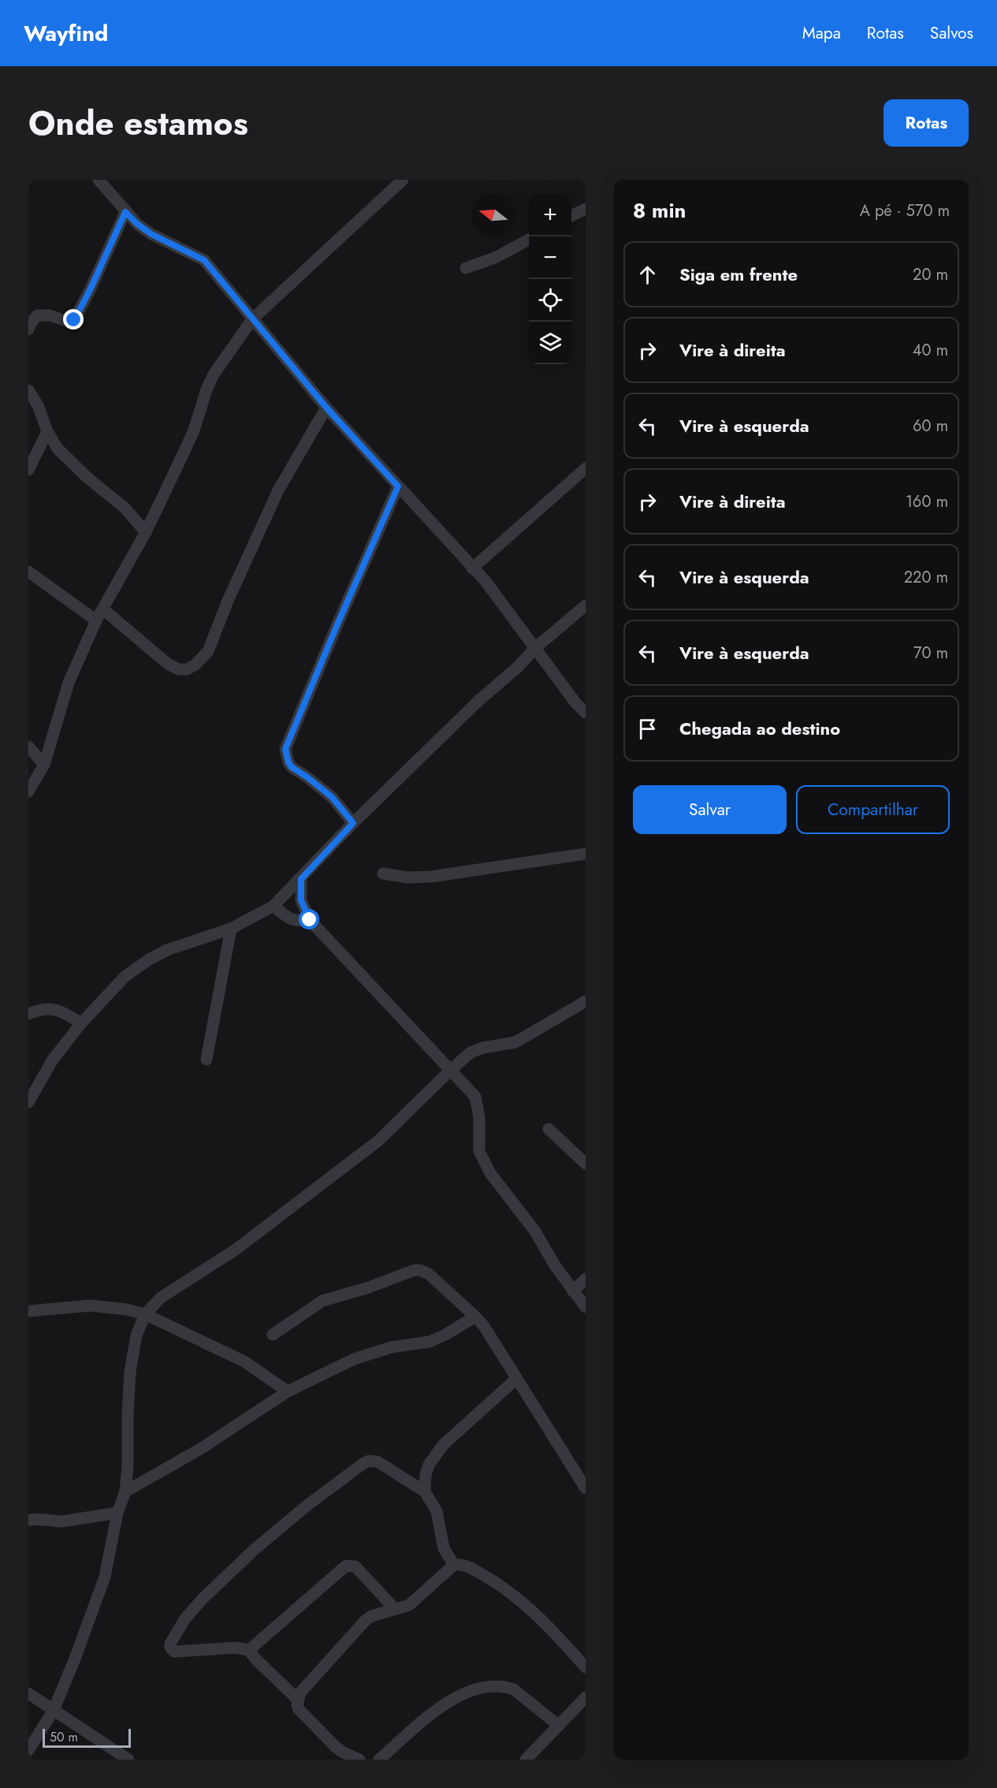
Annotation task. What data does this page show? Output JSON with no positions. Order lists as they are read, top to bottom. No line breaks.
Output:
{"scale_bar":"50 m","north":"left","page":{"header":"Wayfind","nav":["Mapa","Rotas","Salvos"],"title":"Onde estamos","buttons":["Rotas",["Salvar","Compartilhar"]],"heading":["8 min","A pé · 570 m"],"map_buttons":["+","−"],"list":[["Siga em frente","20 m"],["Vire à direita","40 m"],["Vire à esquerda","60 m"],["Vire à direita","160 m"],["Vire à esquerda","220 m"],["Vire à esquerda","70 m"],"Chegada ao destino"],"scale":"50 m"}}
